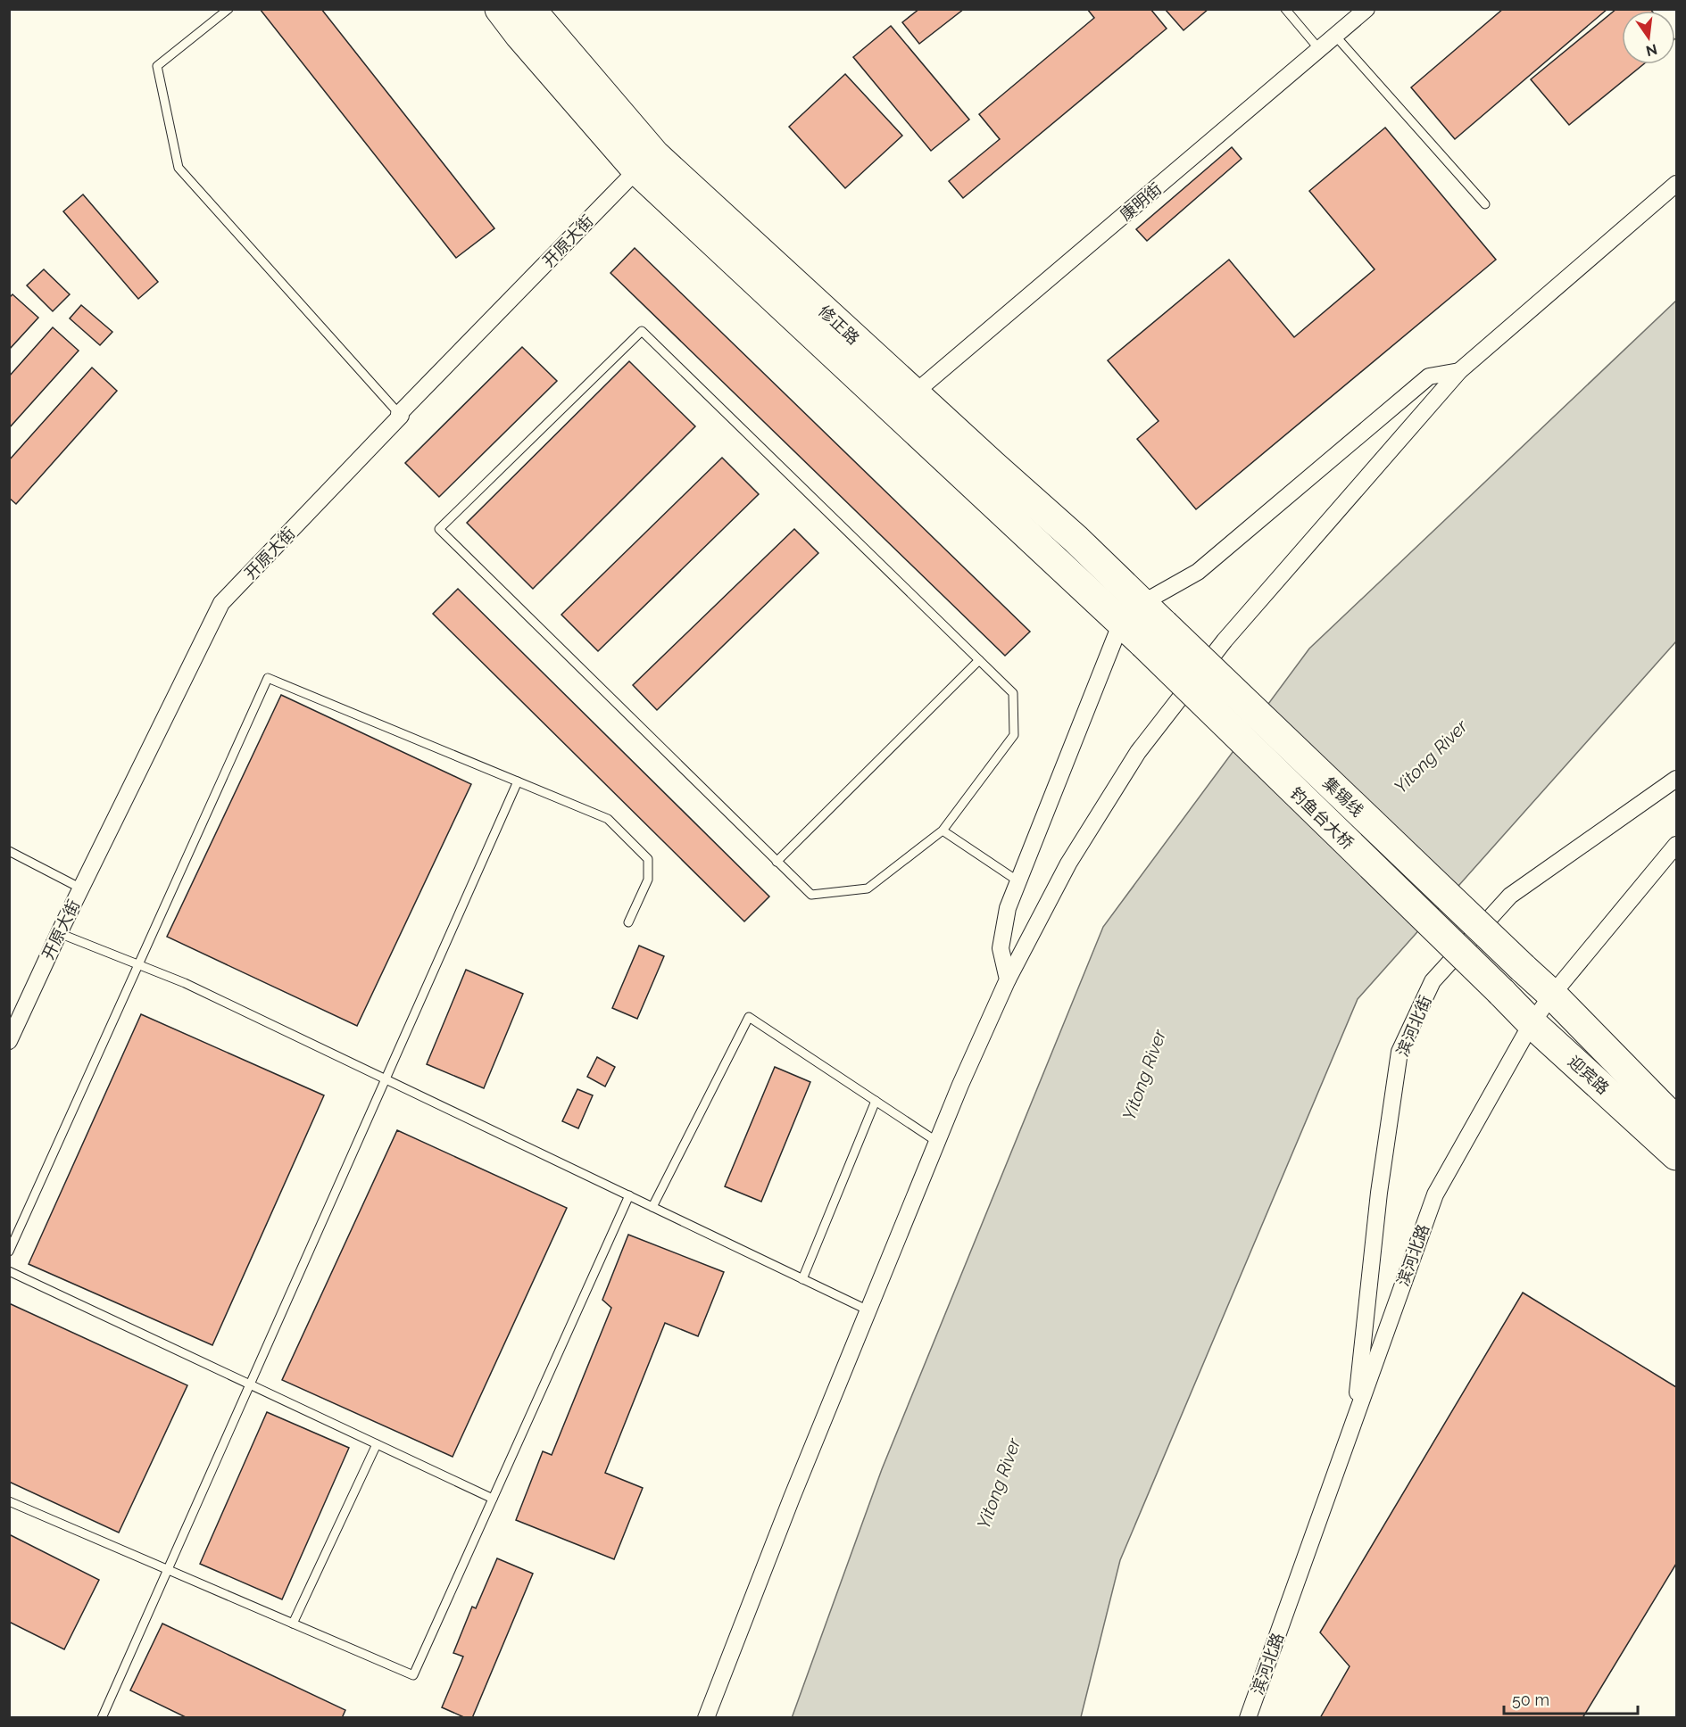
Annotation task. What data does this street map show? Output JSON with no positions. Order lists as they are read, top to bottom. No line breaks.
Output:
{"streets":{"highway":["修正路","集锡线","钓鱼台大桥","迎宾路"],"street":["康明街","开原大街","滨河北街","滨河北路"]},"crossings":[["康明街","修正路"],["开原大街","修正路"],["修正路","集锡线"],["修正路","钓鱼台大桥"],["集锡线","钓鱼台大桥"],["集锡线","迎宾路"],["钓鱼台大桥","迎宾路"],["滨河北街","滨河北路"],["迎宾路","滨河北路"]],"water":["Yitong River"],"scale_bar":"50 m","north":"bottom"}
